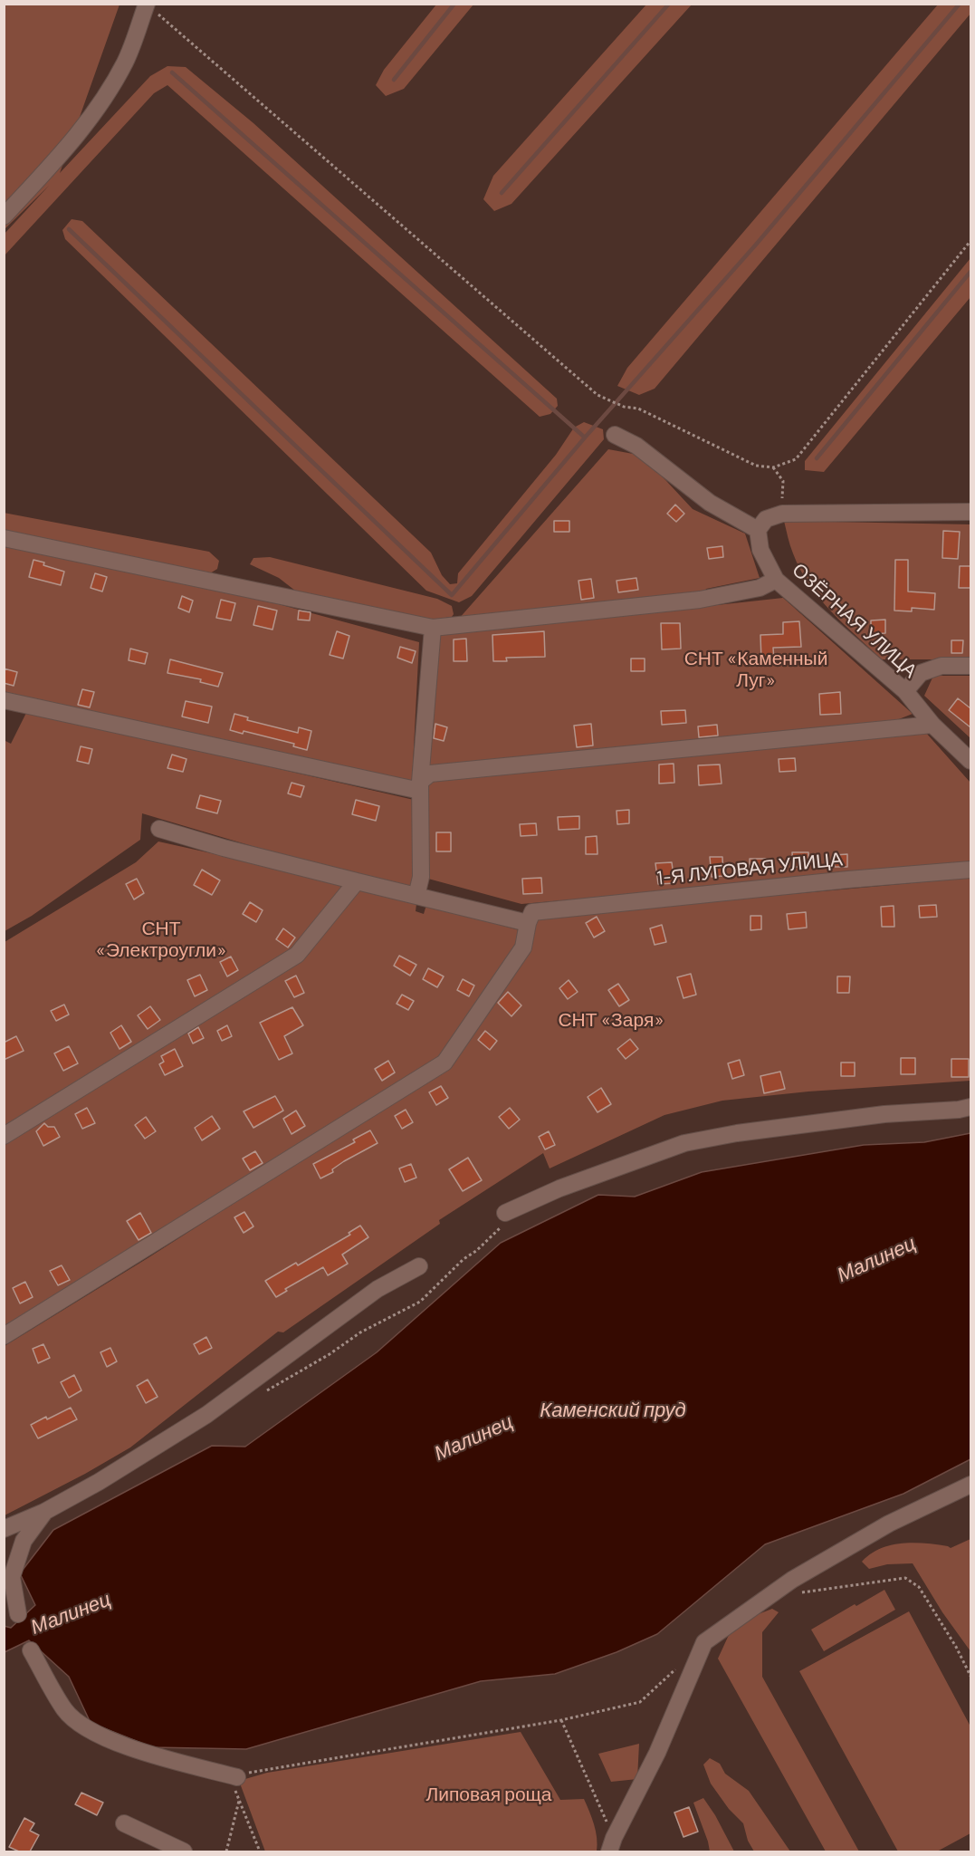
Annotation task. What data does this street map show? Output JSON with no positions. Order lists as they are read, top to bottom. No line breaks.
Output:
{"streets":{"street":["ОЗЁРНАЯ УЛИЦА","1-Я ЛУГОВАЯ УЛИЦА"]},"water":["Малинец","Каменский пруд"],"parks":["СНТ «Каменный Луг»","СНТ «Электроугли»","СНТ «Заря»","Липовая роща"]}
